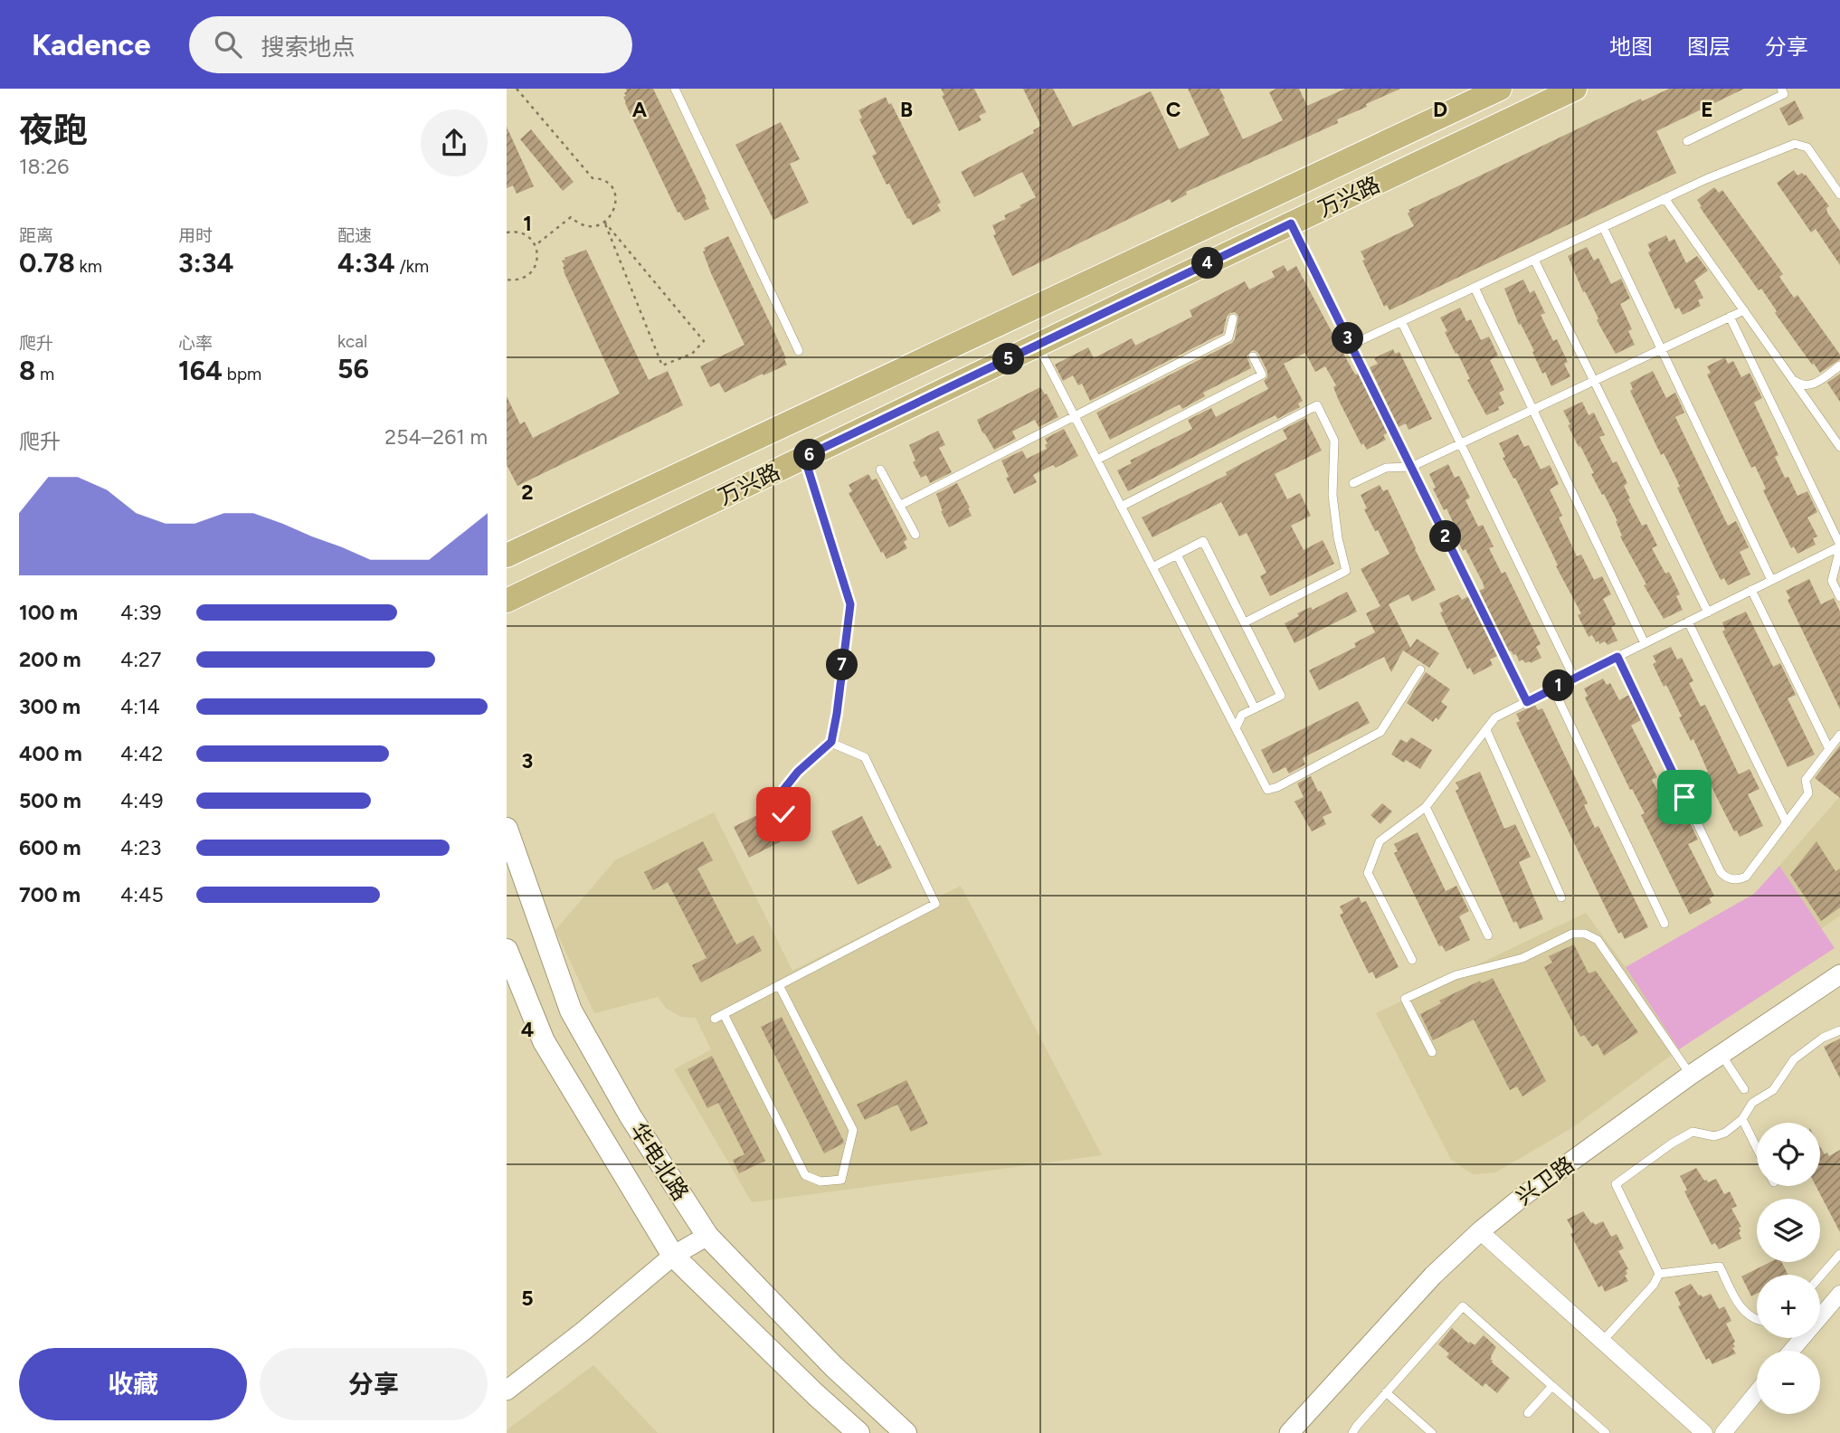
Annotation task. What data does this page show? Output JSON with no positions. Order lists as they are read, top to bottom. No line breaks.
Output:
{"streets":{"main road":["万兴路","华电北路"],"street":["兴卫路"]},"page":{"header":"Kadence","search":"搜索地点","nav":["地图","图层","分享"],"heading":["夜跑","18:26"],"stats":[["距离","0.78 km"],["用时","3:34"],["配速","4:34 /km"],["爬升","8 m"],["心率","164 bpm"],["kcal","56"]],"pins":["4","3","5","6","2","7","1"],"chart":["爬升","254–261 m"],"list":[{"name":"100 m","note":"4:39"},{"name":"200 m","note":"4:27"},{"name":"300 m","note":"4:14"},{"name":"400 m","note":"4:42"},{"name":"500 m","note":"4:49"},{"name":"600 m","note":"4:23"},{"name":"700 m","note":"4:45"}],"map_buttons":["+","−"],"buttons":["收藏","分享"]},"grid":{"columns":["A","B","C","D","E"],"rows":["1","2","3","4","5"]}}
